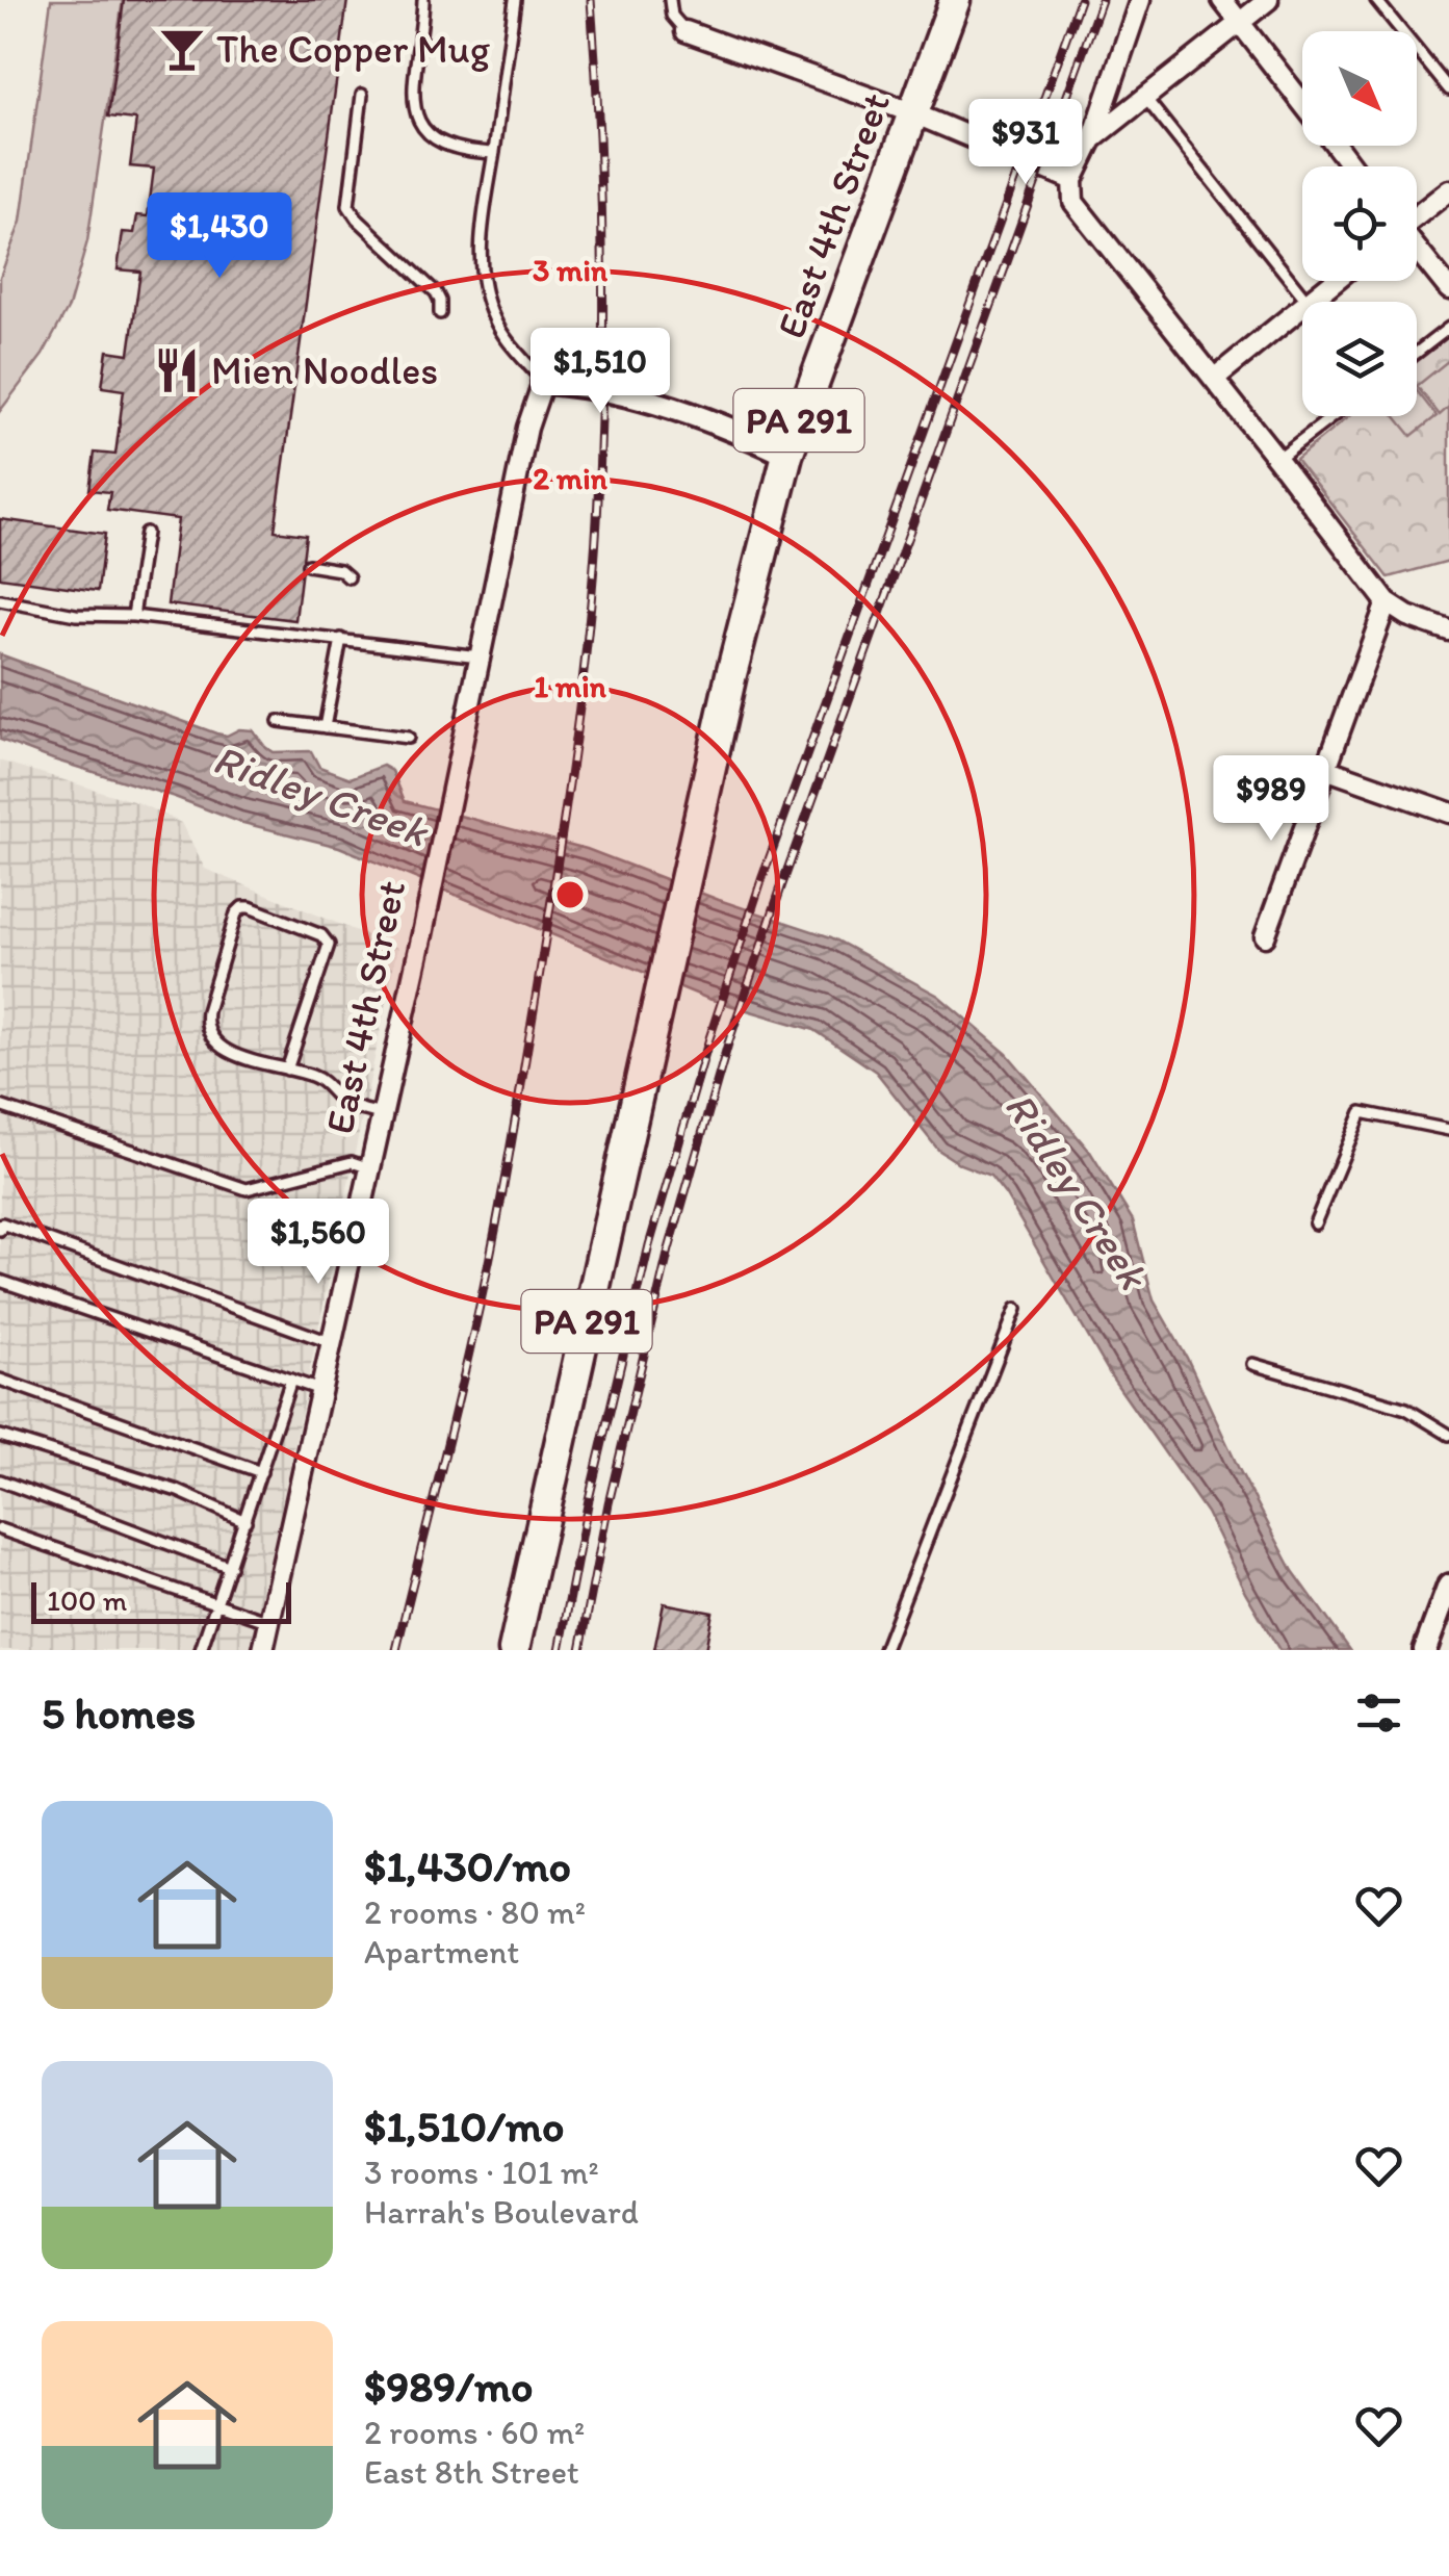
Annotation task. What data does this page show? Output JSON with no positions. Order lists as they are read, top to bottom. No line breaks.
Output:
{"streets":{"main road":["East 4th Street","PA 291"]},"water":["Ridley Creek"],"places":{"bar":["The Copper Mug"],"restaurant":["Mien Noodles"]},"scale_bar":"100 m","north":"bottom right","page":{"price":["$931","$1,430","$1,510","$989","$1,560"],"scale":"100 m","heading":"5 homes","list":[{"name":"$1,430/mo","note":"2 rooms · 80 m² · Apartment"},{"name":"$1,510/mo","note":"3 rooms · 101 m² · Harrah's Boulevard"},{"name":"$989/mo","note":"2 rooms · 60 m² · East 8th Street"}]},"rings":["3 min","2 min","1 min"]}
